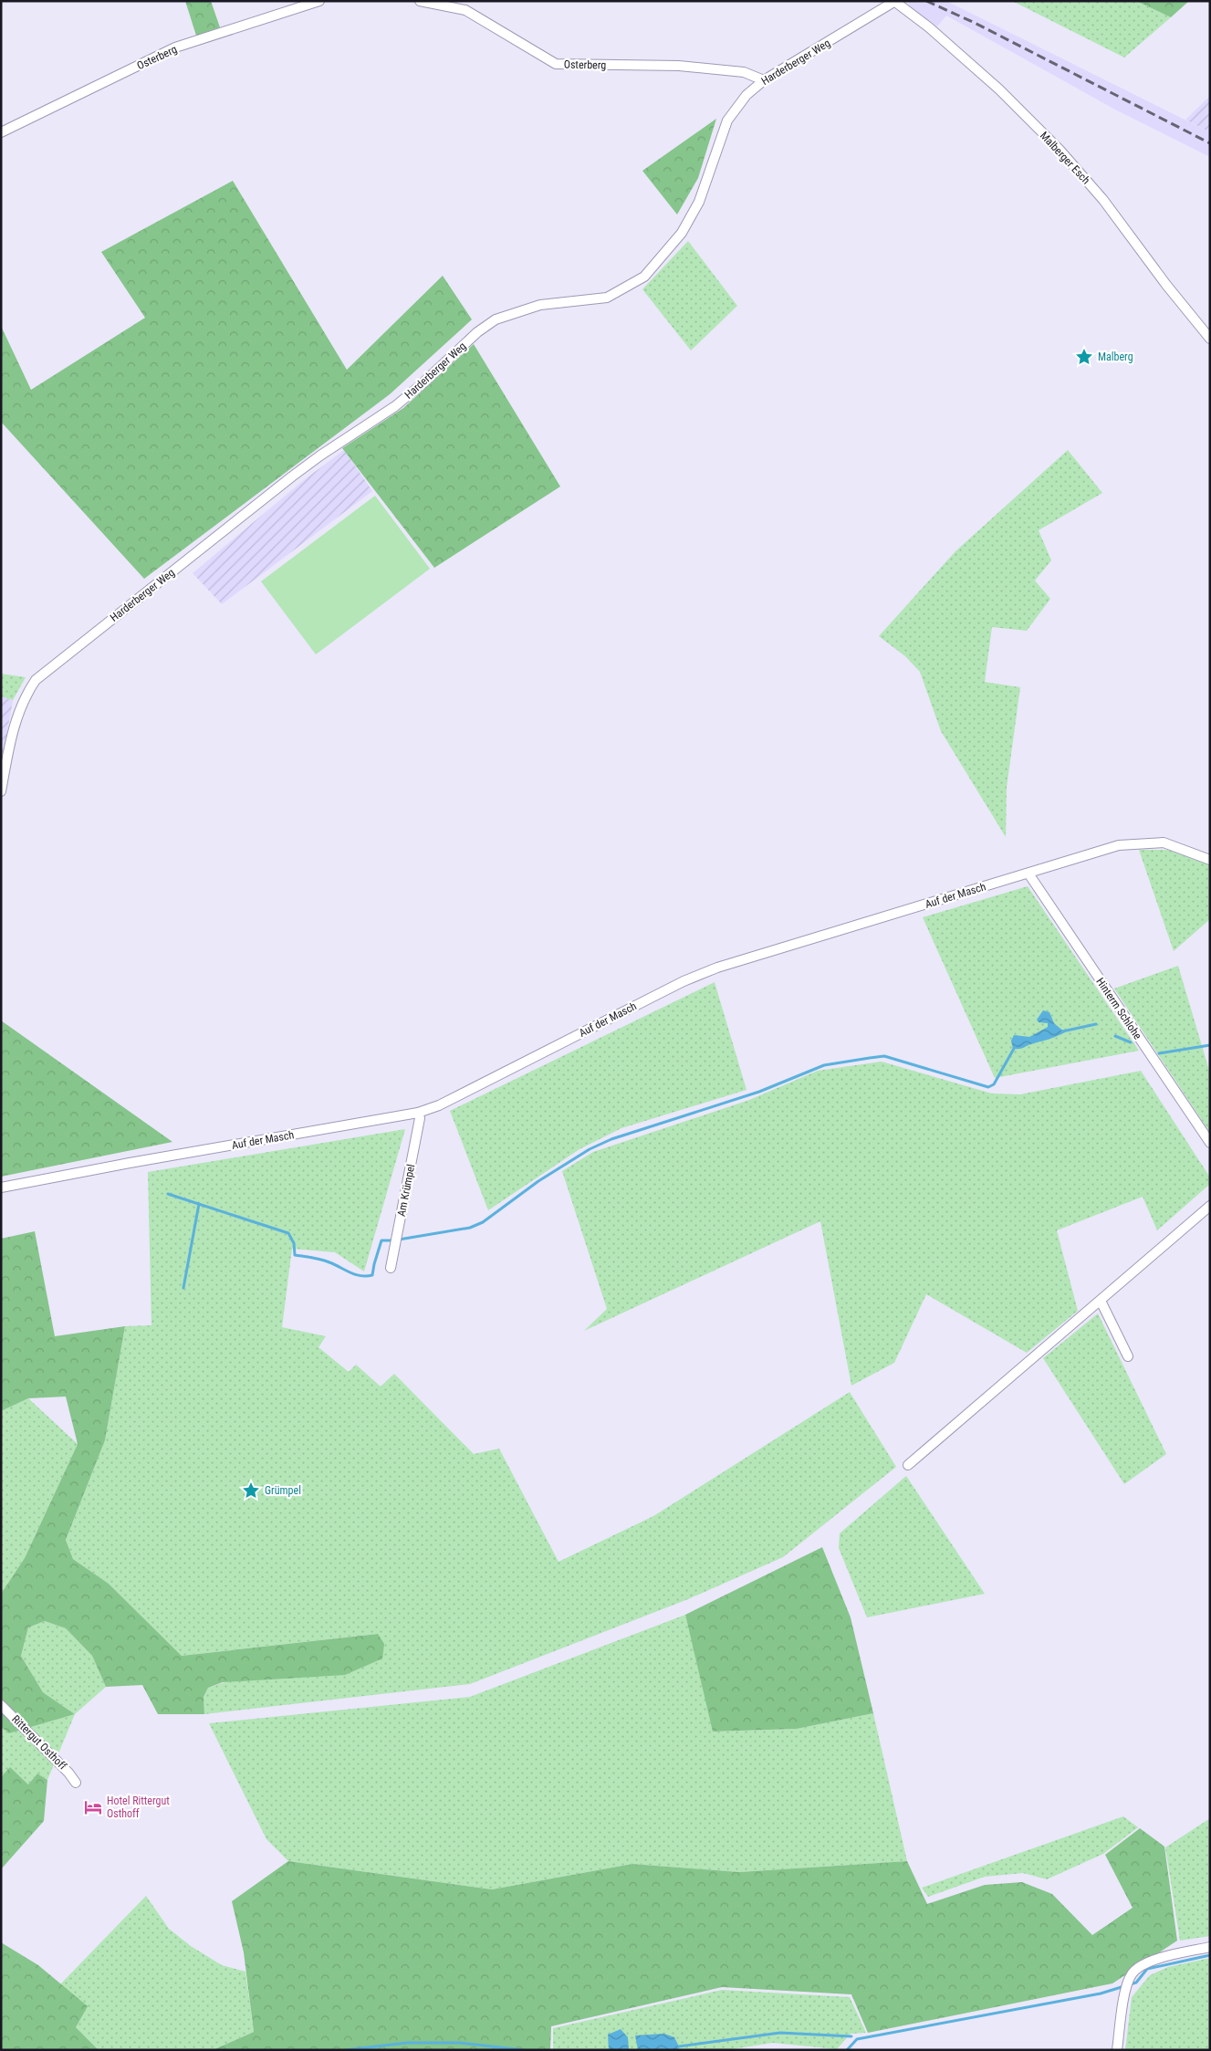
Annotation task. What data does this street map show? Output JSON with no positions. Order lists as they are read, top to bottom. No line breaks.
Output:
{"streets":{"street":["Osterberg","Harderberger Weg","Malberger Esch","Auf der Masch","Hinterm Schlohe","Am Krümpel","Rittergut Osthoff"]},"crossings":[["Osterberg","Harderberger Weg"],["Harderberger Weg","Malberger Esch"],["Auf der Masch","Hinterm Schlohe"],["Auf der Masch","Am Krümpel"]],"places":{"place":["Malberg","Grümpel"],"hotel":["Hotel Rittergut Osthoff"]}}
